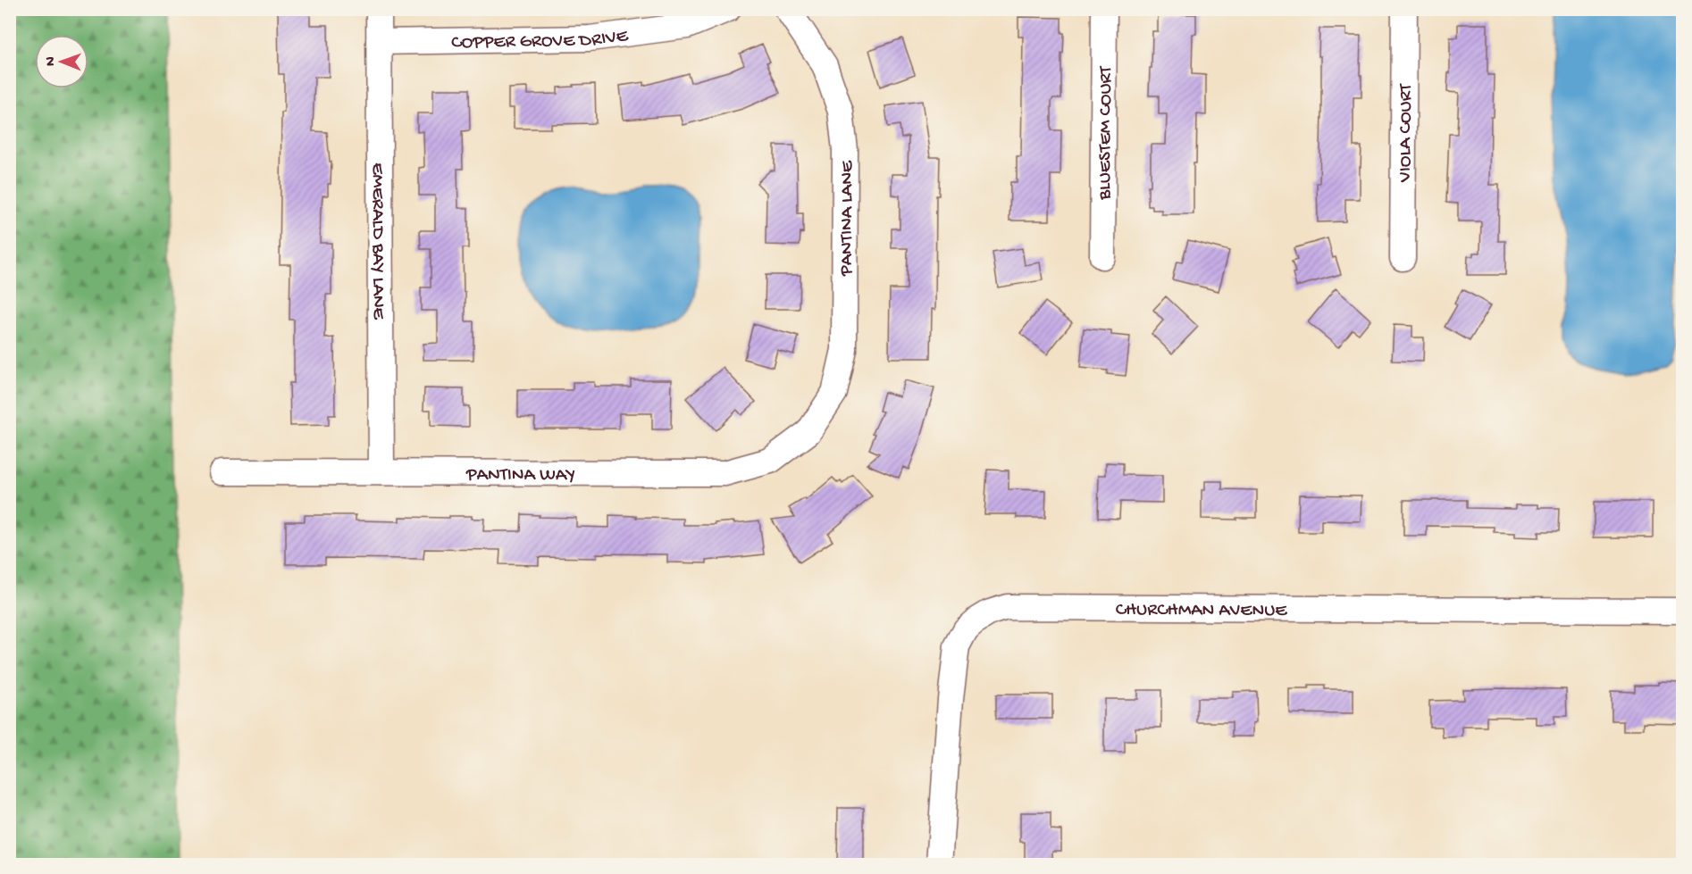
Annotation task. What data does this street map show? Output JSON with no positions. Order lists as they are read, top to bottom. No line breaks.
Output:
{"streets":{"street":["COPPER GROVE DRIVE","BLUESTEM COURT","VIOLA COURT","PANTINA LANE","EMERALD BAY LANE","PANTINA WAY","CHURCHMAN AVENUE"]},"crossings":[["COPPER GROVE DRIVE","EMERALD BAY LANE"],["PANTINA LANE","PANTINA WAY"],["EMERALD BAY LANE","PANTINA WAY"]],"north":"left"}
